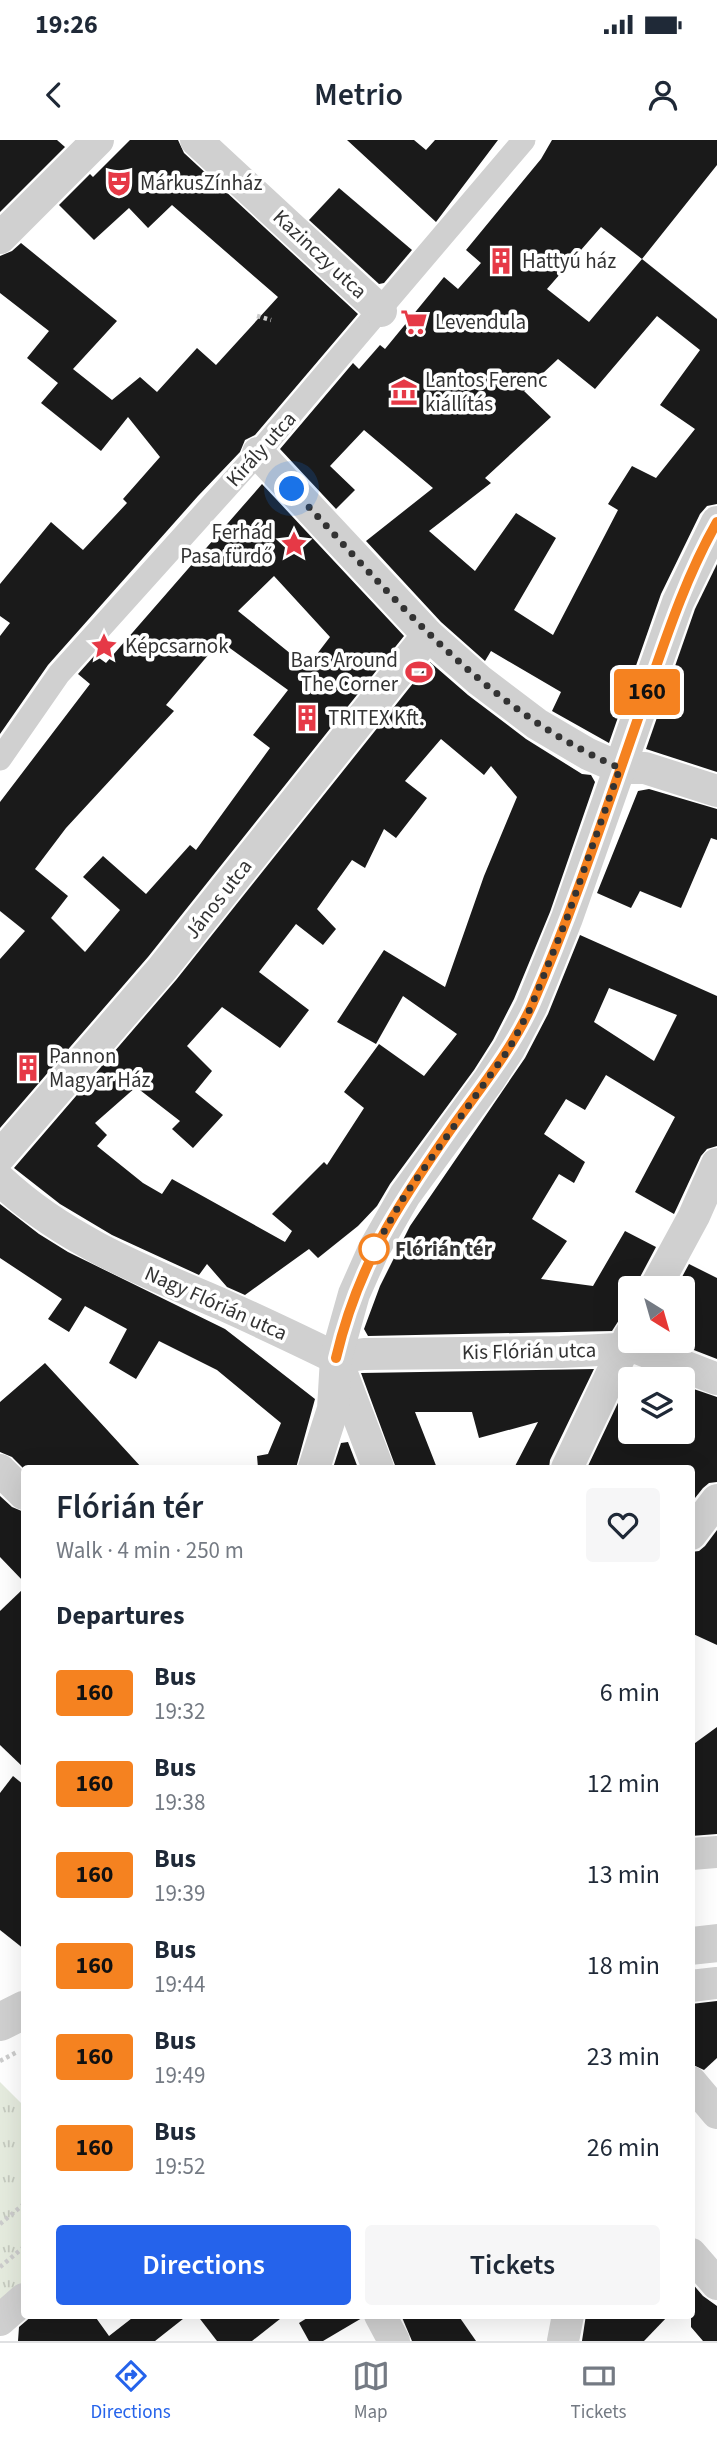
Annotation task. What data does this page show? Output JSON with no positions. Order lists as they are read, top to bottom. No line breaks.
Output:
{"streets":{"street":["Kazinczy utca","Király utca","János utca","Nagy Flórián utca","Kis Flórián utca"]},"crossings":[["Kazinczy utca","Király utca"],["Nagy Flórián utca","Kis Flórián utca"]],"places":{"theatre":["MárkusZínház"],"building":["Hattyú ház","TRITEX Kft.","Pannon Magyar Ház"],"supermarket":["Levendula"],"museum":["Lantos Ferenc kiállítás"],"place":["Ferhád Pasa fürdő","Képcsarnok"],"sports":["Bars Around The Corner"],"other":["Flórián tér"]},"lines":["bus line 160"],"north":"bottom right","page":{"status":"19:26","header":"Metrio","on_map":"160","heading":[["Flórián tér","Walk · 4 min · 250 m"],"Departures"],"list":[{"mark":"160","name":"Bus","note":"19:32","value":"6 min"},{"mark":"160","name":"Bus","note":"19:38","value":"12 min"},{"mark":"160","name":"Bus","note":"19:39","value":"13 min"},{"mark":"160","name":"Bus","note":"19:44","value":"18 min"},{"mark":"160","name":"Bus","note":"19:49","value":"23 min"},{"mark":"160","name":"Bus","note":"19:52","value":"26 min"}],"buttons":["Directions","Tickets"],"tabs":["Directions","Map","Tickets"]}}
